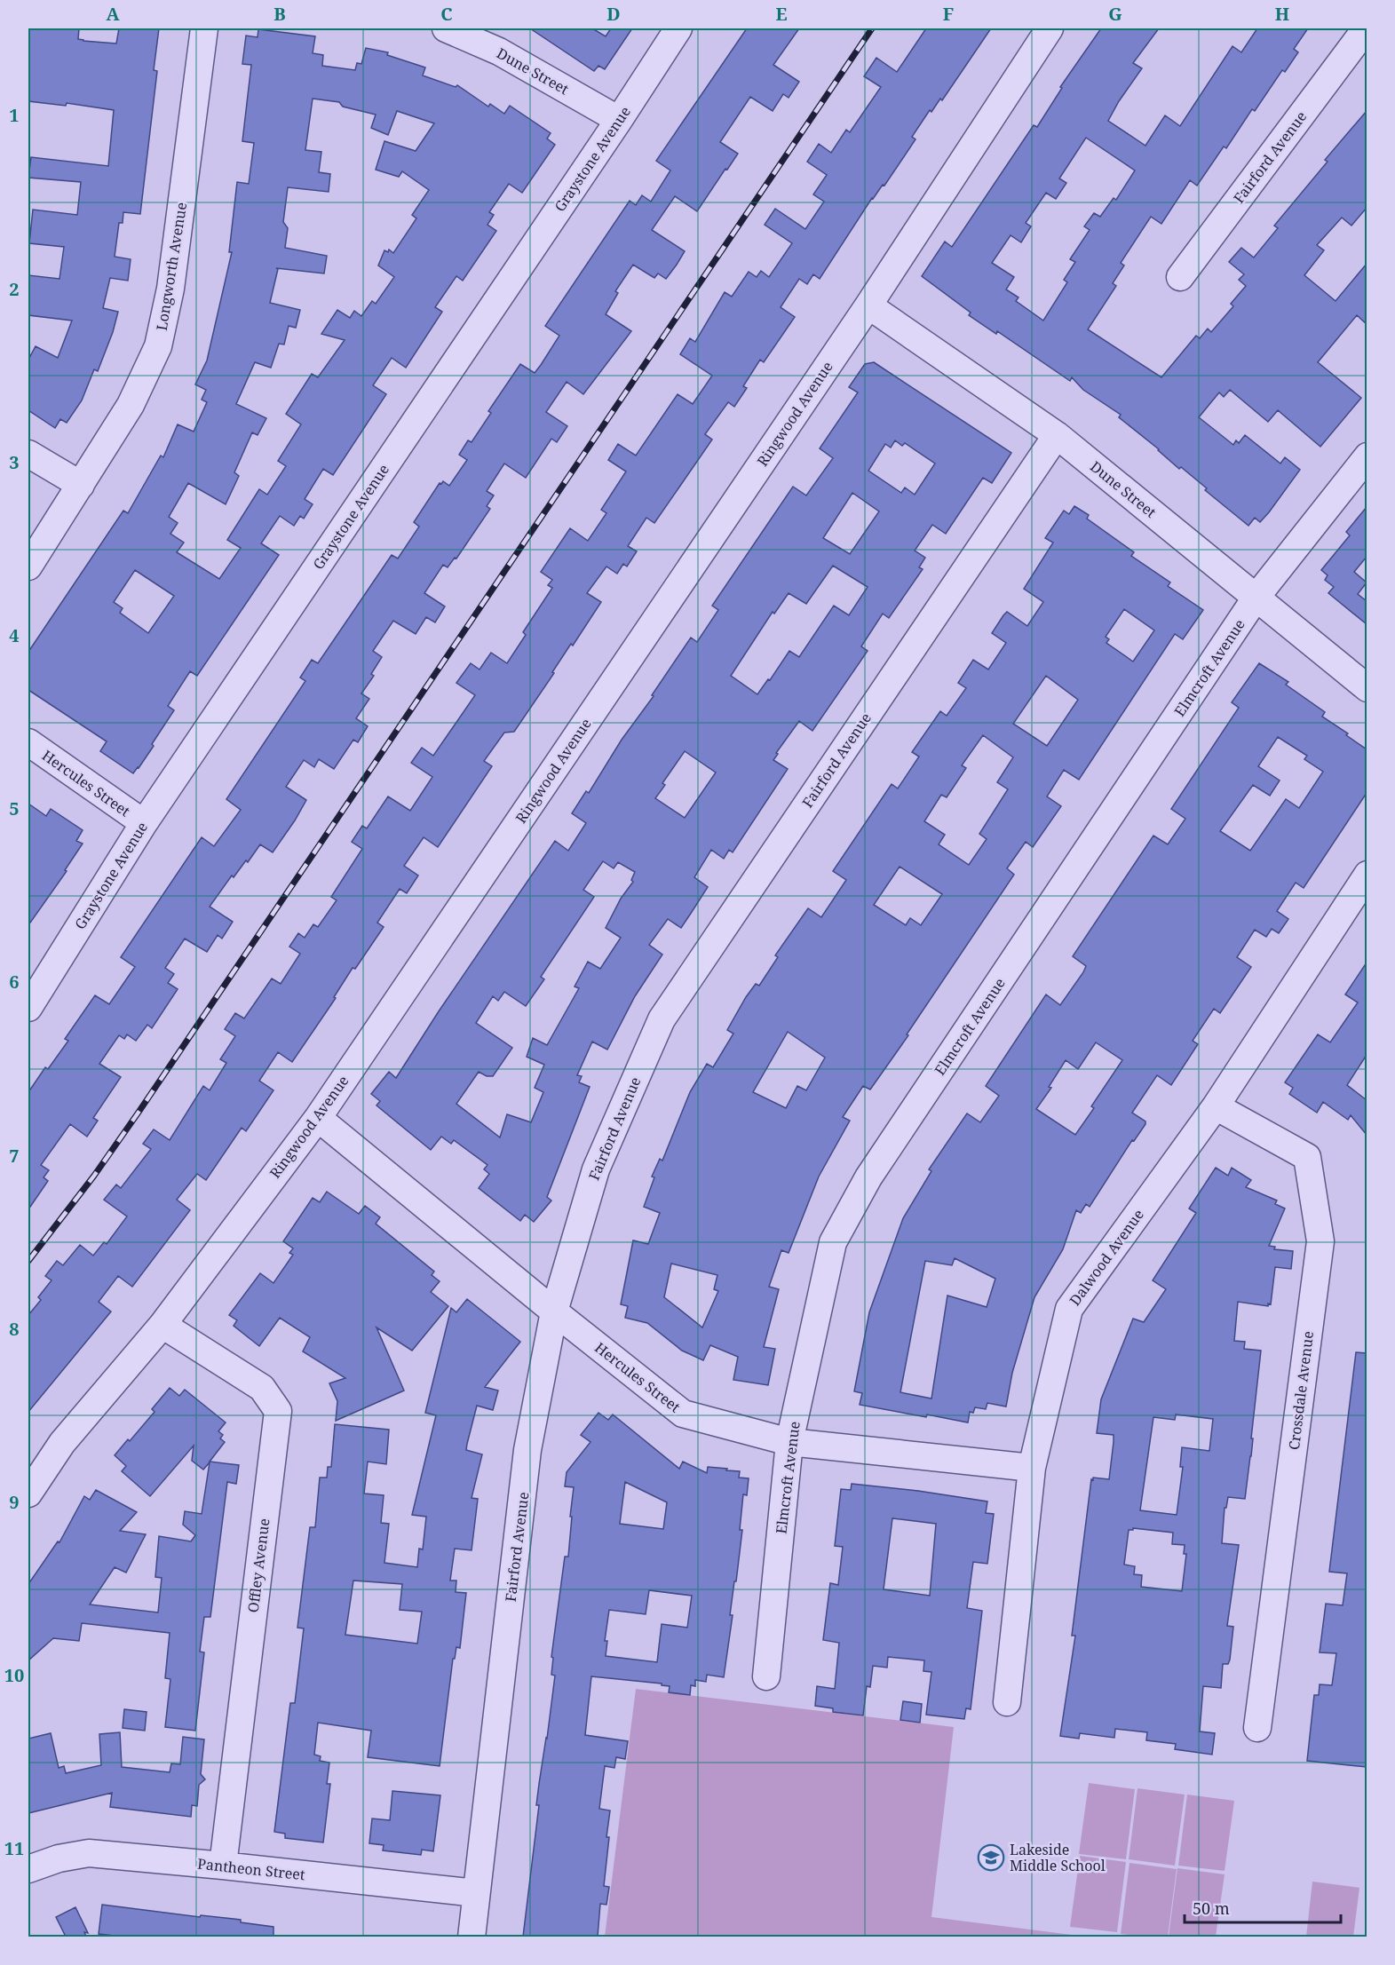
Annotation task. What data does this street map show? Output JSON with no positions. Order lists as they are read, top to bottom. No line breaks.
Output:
{"streets":{"street":["Dune Street","Fairford Avenue","Graystone Avenue","Longworth Avenue","Ringwood Avenue","Elmcroft Avenue","Hercules Street","Dalwood Avenue","Crossdale Avenue","Offley Avenue","Pantheon Street"]},"crossings":[["Dune Street","Fairford Avenue"],["Dune Street","Graystone Avenue"],["Dune Street","Ringwood Avenue"],["Dune Street","Elmcroft Avenue"],["Fairford Avenue","Hercules Street"],["Fairford Avenue","Pantheon Street"],["Graystone Avenue","Hercules Street"],["Ringwood Avenue","Hercules Street"],["Ringwood Avenue","Offley Avenue"],["Elmcroft Avenue","Hercules Street"],["Hercules Street","Dalwood Avenue"],["Dalwood Avenue","Crossdale Avenue"],["Offley Avenue","Pantheon Street"]],"places":{"school or university":["Lakeside Middle School"]},"scale_bar":"50 m","grid":{"columns":["A","B","C","D","E","F","G","H"],"rows":["1","2","3","4","5","6","7","8","9","10","11"]}}
